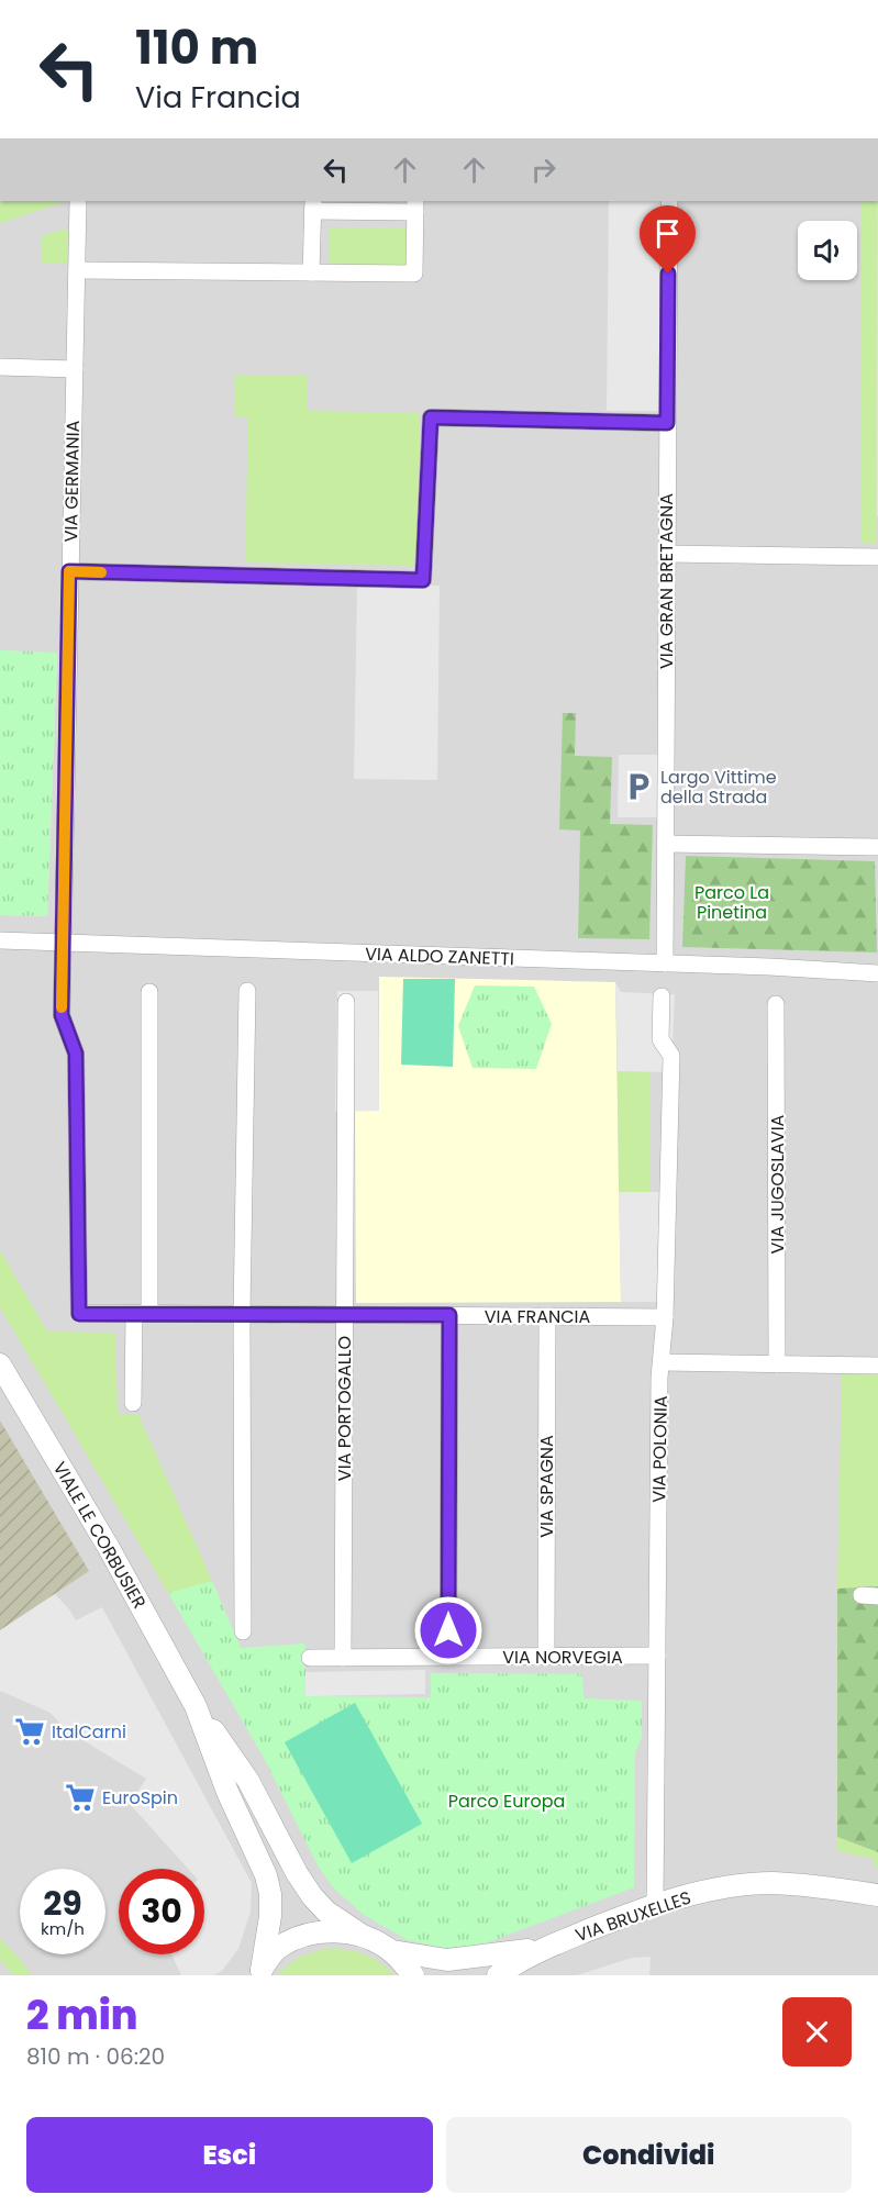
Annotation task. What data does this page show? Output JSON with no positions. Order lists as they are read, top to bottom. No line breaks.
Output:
{"streets":{"street":["VIA GERMANIA","VIA GRAN BRETAGNA","VIA ALDO ZANETTI","VIA JUGOSLAVIA","VIA FRANCIA","VIA PORTOGALLO","VIA POLONIA","VIA SPAGNA","VIALE LE CORBUSIER","VIA NORVEGIA","VIA BRUXELLES"]},"crossings":[["VIA GERMANIA","VIA ALDO ZANETTI"],["VIA GERMANIA","VIA FRANCIA"],["VIA GRAN BRETAGNA","VIA ALDO ZANETTI"],["VIA FRANCIA","VIA PORTOGALLO"],["VIA FRANCIA","VIA POLONIA"],["VIA FRANCIA","VIA SPAGNA"],["VIA PORTOGALLO","VIA NORVEGIA"],["VIA POLONIA","VIA NORVEGIA"],["VIA POLONIA","VIA BRUXELLES"],["VIA SPAGNA","VIA NORVEGIA"]],"parks":["Parco La Pinetina","Parco Europa"],"places":{"parking":["Largo Vittime della Strada"],"supermarket":["ItalCarni","EuroSpin"]},"page":{"turn":["110 m","Via Francia"],"speed":"29 km/h","limit":"30","heading":["2 min","810 m · 06:20"],"buttons":["Esci","Condividi"]}}
